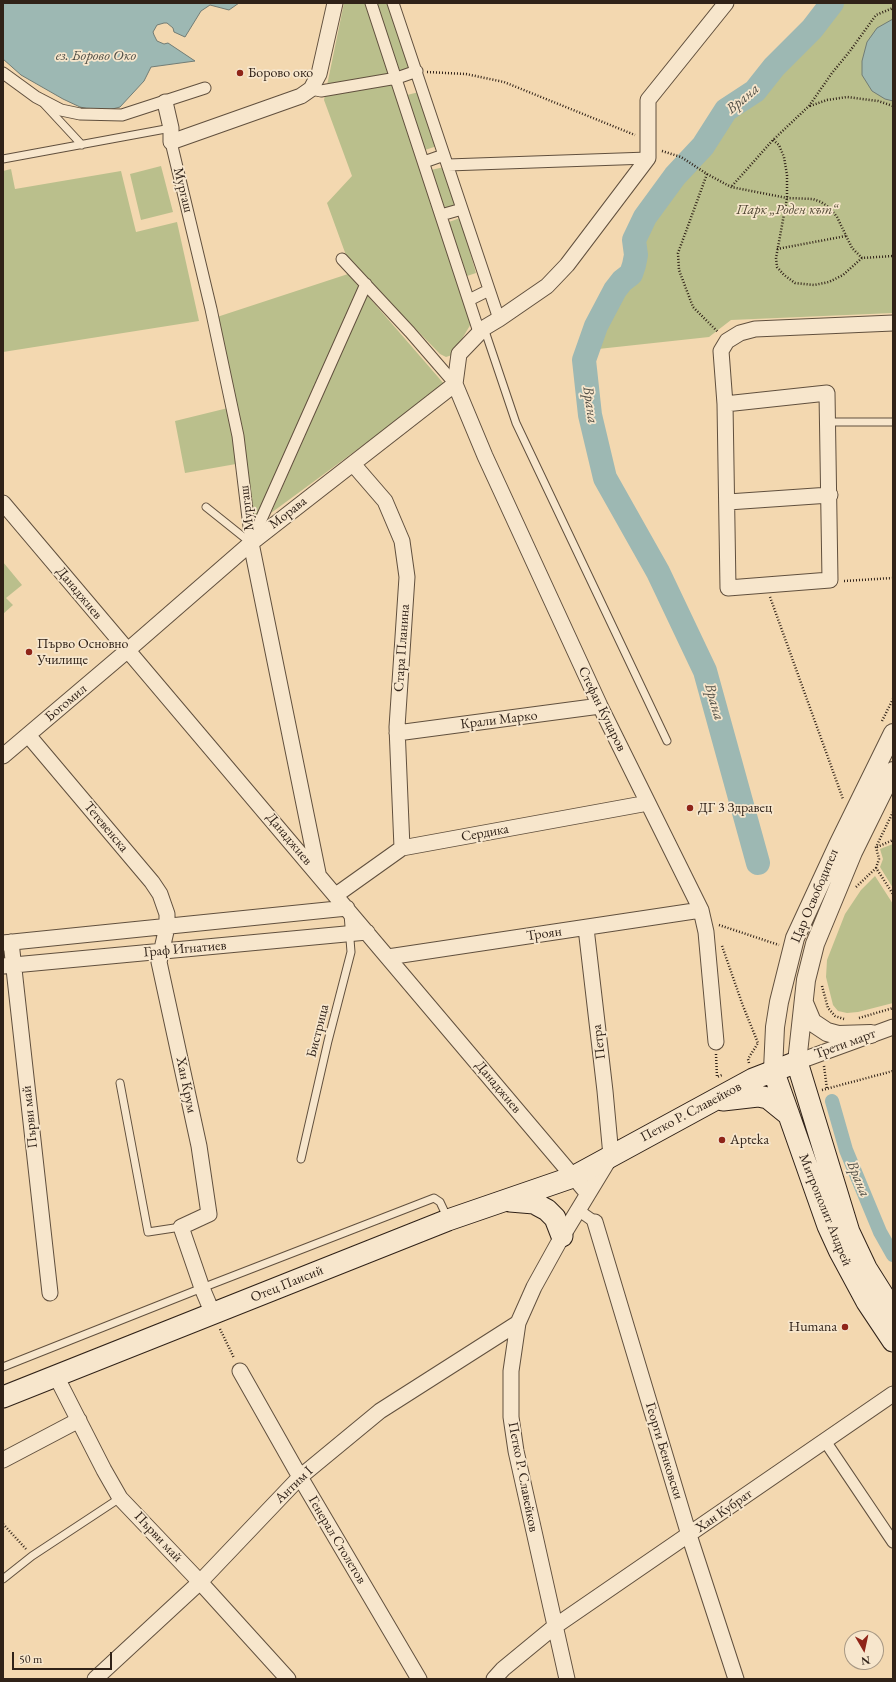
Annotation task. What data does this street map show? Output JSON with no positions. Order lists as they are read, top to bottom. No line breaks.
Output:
{"streets":{"main road":["Петко Р. Славейков","Митрополит Андрей","Отец Паисий"],"street":["Мургаш","Морава","Данаджиев","Стара Планина","Богомил","Стефан Куцаров","Крали Марко","Тетевенска","Сердика","Цар Освободител","Троян","Граф Игнатиев","Петра","Трети март","Хан Крум","Първи май","Георги Бенковски","Антим I","Хан Кубрат","Генерал Столетов"],"lane":["Бистрица"]},"crossings":[["Мургаш","Морава"],["Мургаш","Данаджиев"],["Морава","Данаджиев"],["Морава","Стара Планина"],["Морава","Богомил"],["Морава","Стефан Куцаров"],["Данаджиев","Богомил"],["Данаджиев","Сердика"],["Данаджиев","Троян"],["Данаджиев","Граф Игнатиев"],["Данаджиев","Бистрица"],["Данаджиев","Петко Р. Славейков"],["Данаджиев","Отец Паисий"],["Стара Планина","Крали Марко"],["Стара Планина","Сердика"],["Богомил","Тетевенска"],["Стефан Куцаров","Крали Марко"],["Стефан Куцаров","Сердика"],["Стефан Куцаров","Троян"],["Тетевенска","Граф Игнатиев"],["Тетевенска","Хан Крум"],["Цар Освободител","Трети март"],["Цар Освободител","Петко Р. Славейков"],["Цар Освободител","Митрополит Андрей"],["Троян","Петра"],["Граф Игнатиев","Бистрица"],["Граф Игнатиев","Хан Крум"],["Граф Игнатиев","Първи май"],["Петра","Петко Р. Славейков"],["Трети март","Петко Р. Славейков"],["Трети март","Митрополит Андрей"],["Петко Р. Славейков","Митрополит Андрей"],["Петко Р. Славейков","Отец Паисий"],["Петко Р. Славейков","Антим I"],["Петко Р. Славейков","Хан Кубрат"],["Първи май","Отец Паисий"],["Първи май","Антим I"],["Георги Бенковски","Хан Кубрат"],["Антим I","Генерал Столетов"]],"water":["ез. Борово Око","Врана"],"parks":["Парк „Роден кът“"],"places":["Борово око","Първо Основно Училище","ДГ 3 Здравец","Apteka","Humana"],"scale_bar":"50 m","north":"bottom"}
